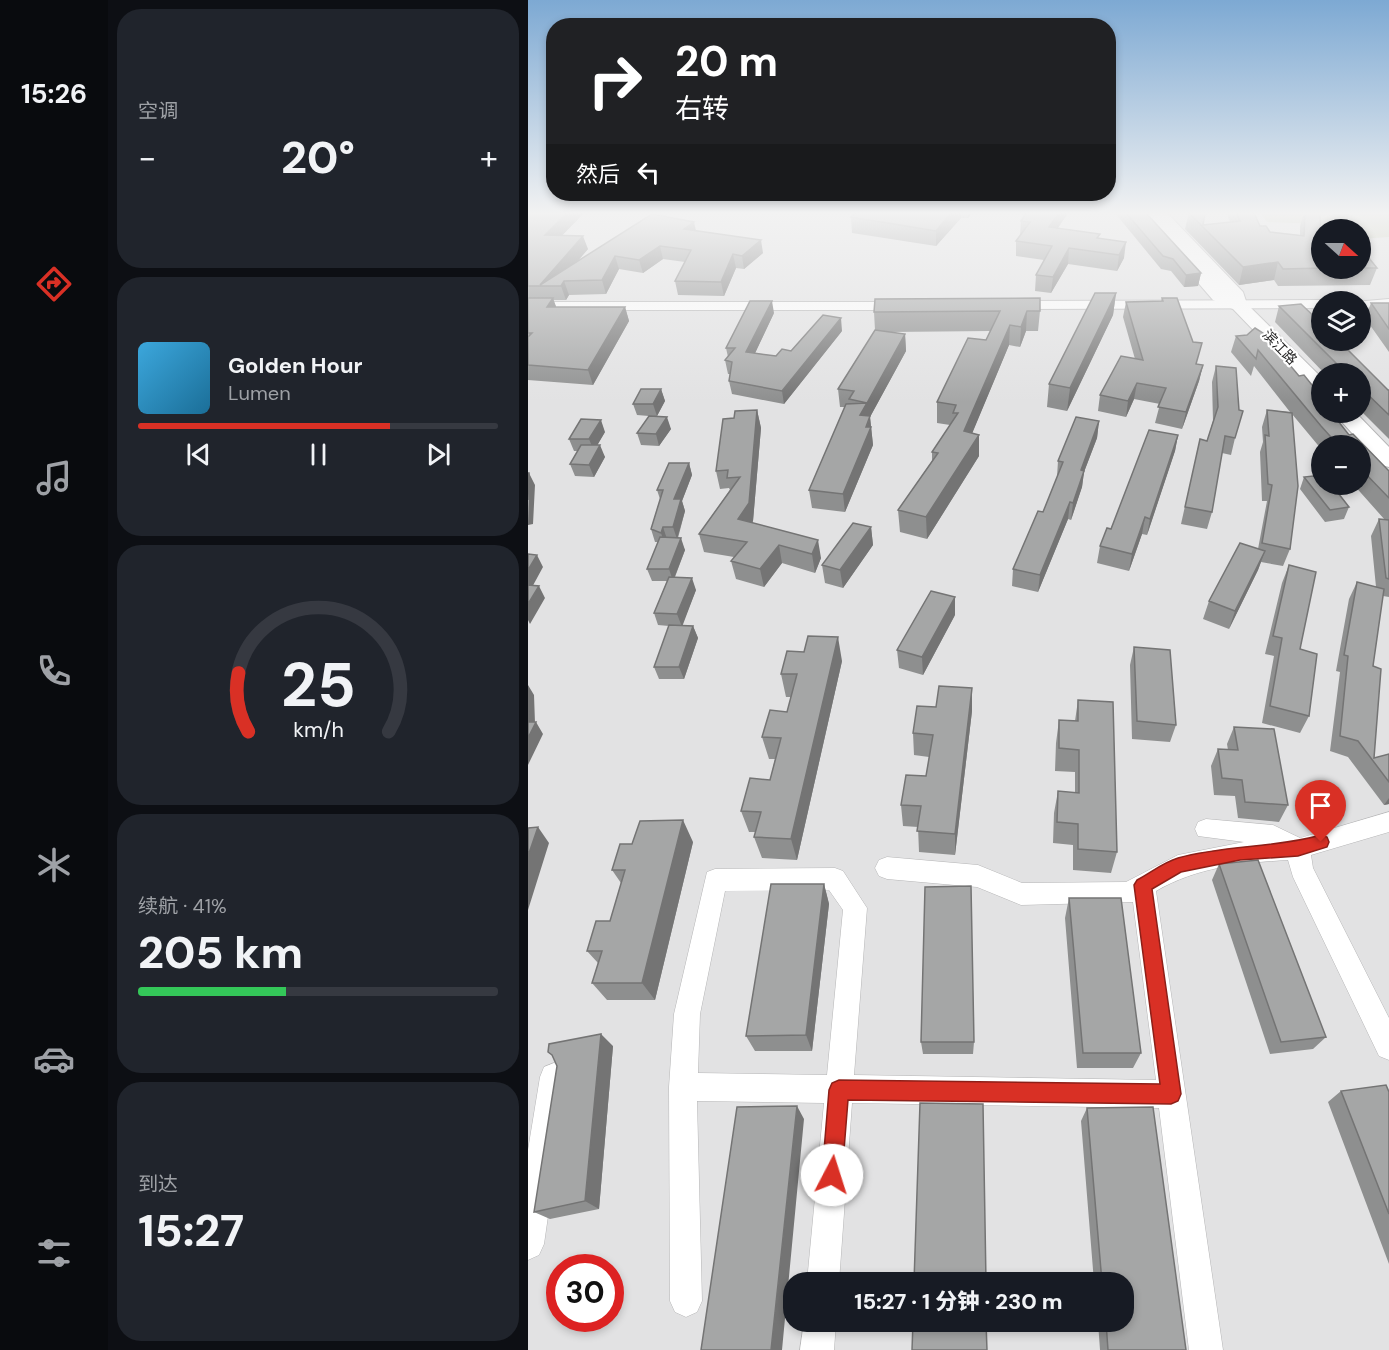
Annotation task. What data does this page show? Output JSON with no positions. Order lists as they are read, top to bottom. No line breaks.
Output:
{"streets":{"main road":["滨江路"]},"north":"right","page":{"tabs":"15:26","tile":["空调",["续航 · 41%","205 km"],["到达","15:27"]],"turn":["20 m","右转"],"heat":["−","20°","+"],"then":"然后","map_buttons":["+","−"],"song":["Golden Hour","Lumen"],"limit":"30","trip":"15:27 · 1 分钟 · 230 m","gauge":["25","km/h"]}}
